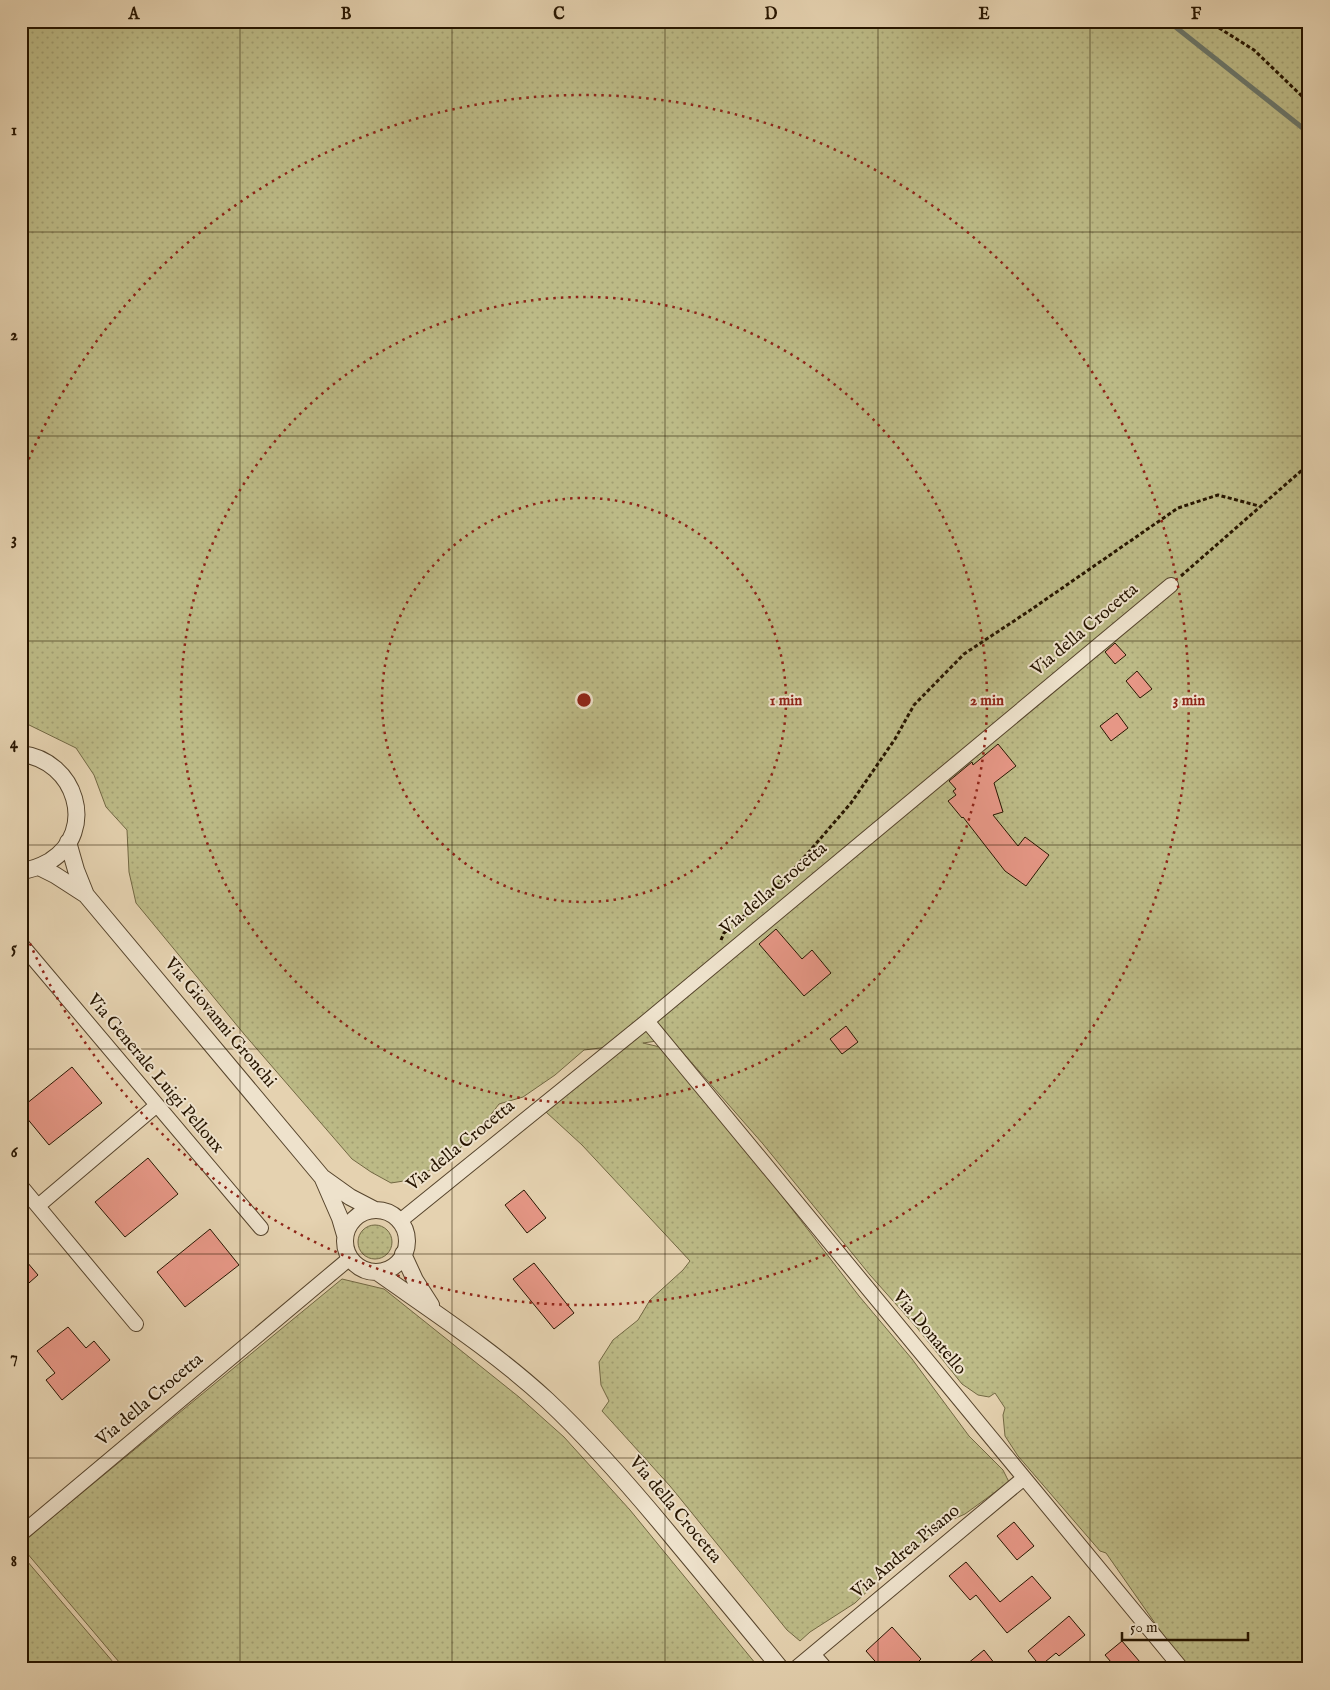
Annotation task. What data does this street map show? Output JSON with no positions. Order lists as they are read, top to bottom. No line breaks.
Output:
{"streets":{"street":["Via della Crocetta","Via Giovanni Gronchi","Via Generale Luigi Pelloux","Via Donatello","Via Andrea Pisano"]},"crossings":[["Via della Crocetta","Via Giovanni Gronchi"],["Via della Crocetta","Via Donatello"],["Via Donatello","Via Andrea Pisano"]],"scale_bar":"50 m","grid":{"columns":["A","B","C","D","E","F"],"rows":["1","2","3","4","5","6","7","8"]},"rings":["1 min","2 min","3 min"]}
